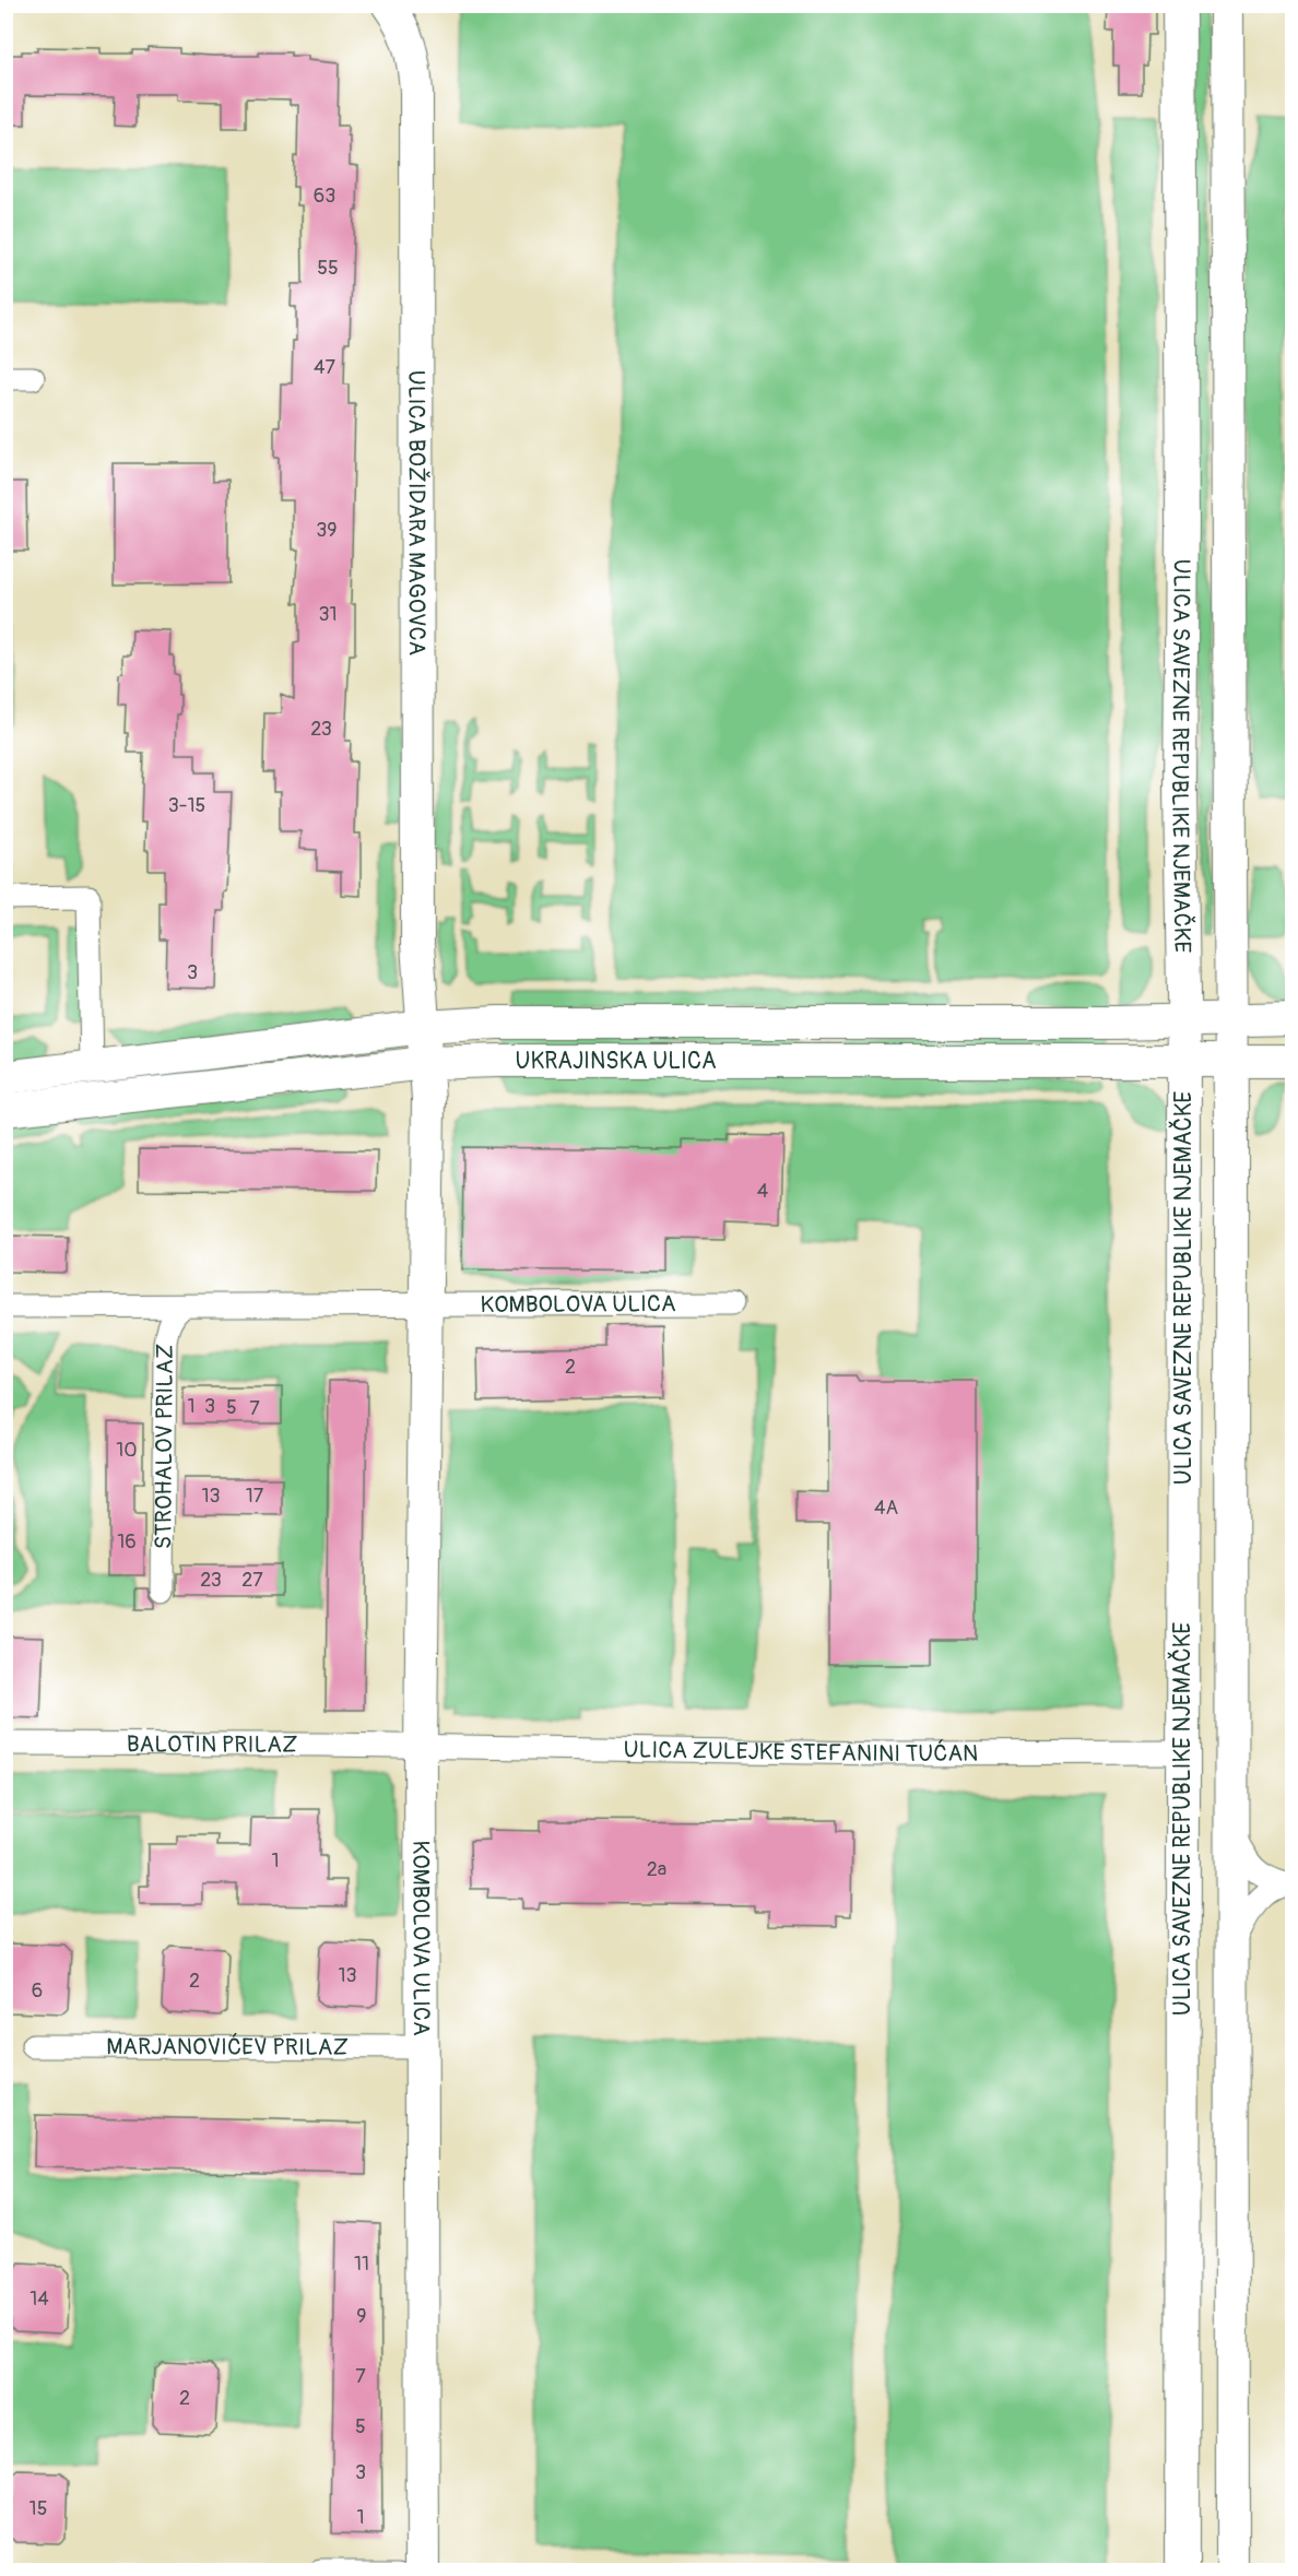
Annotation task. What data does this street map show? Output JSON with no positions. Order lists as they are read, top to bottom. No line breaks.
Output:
{"streets":{"street":["ULICA BOŽIDARA MAGOVCA","ULICA SAVEZNE REPUBLIKE NJEMAČKE","UKRAJINSKA ULICA","KOMBOLOVA ULICA","STROHALOV PRILAZ","BALOTIN PRILAZ","ULICA ZULEJKE STEFANINI TUĆAN","MARJANOVIĆEV PRILAZ"]},"crossings":[["ULICA BOŽIDARA MAGOVCA","UKRAJINSKA ULICA"],["ULICA BOŽIDARA MAGOVCA","KOMBOLOVA ULICA"],["ULICA SAVEZNE REPUBLIKE NJEMAČKE","UKRAJINSKA ULICA"],["ULICA SAVEZNE REPUBLIKE NJEMAČKE","ULICA ZULEJKE STEFANINI TUĆAN"],["UKRAJINSKA ULICA","KOMBOLOVA ULICA"],["KOMBOLOVA ULICA","BALOTIN PRILAZ"],["KOMBOLOVA ULICA","ULICA ZULEJKE STEFANINI TUĆAN"],["KOMBOLOVA ULICA","MARJANOVIĆEV PRILAZ"],["BALOTIN PRILAZ","ULICA ZULEJKE STEFANINI TUĆAN"]],"house_numbers":["63","55","47","39","31","23","3-15","3","4","2","1","3","5","7","10","13","17","4A","16","23","27","1","2a","13","2","6","11","14","9","7","2","5","3","15","1"]}
